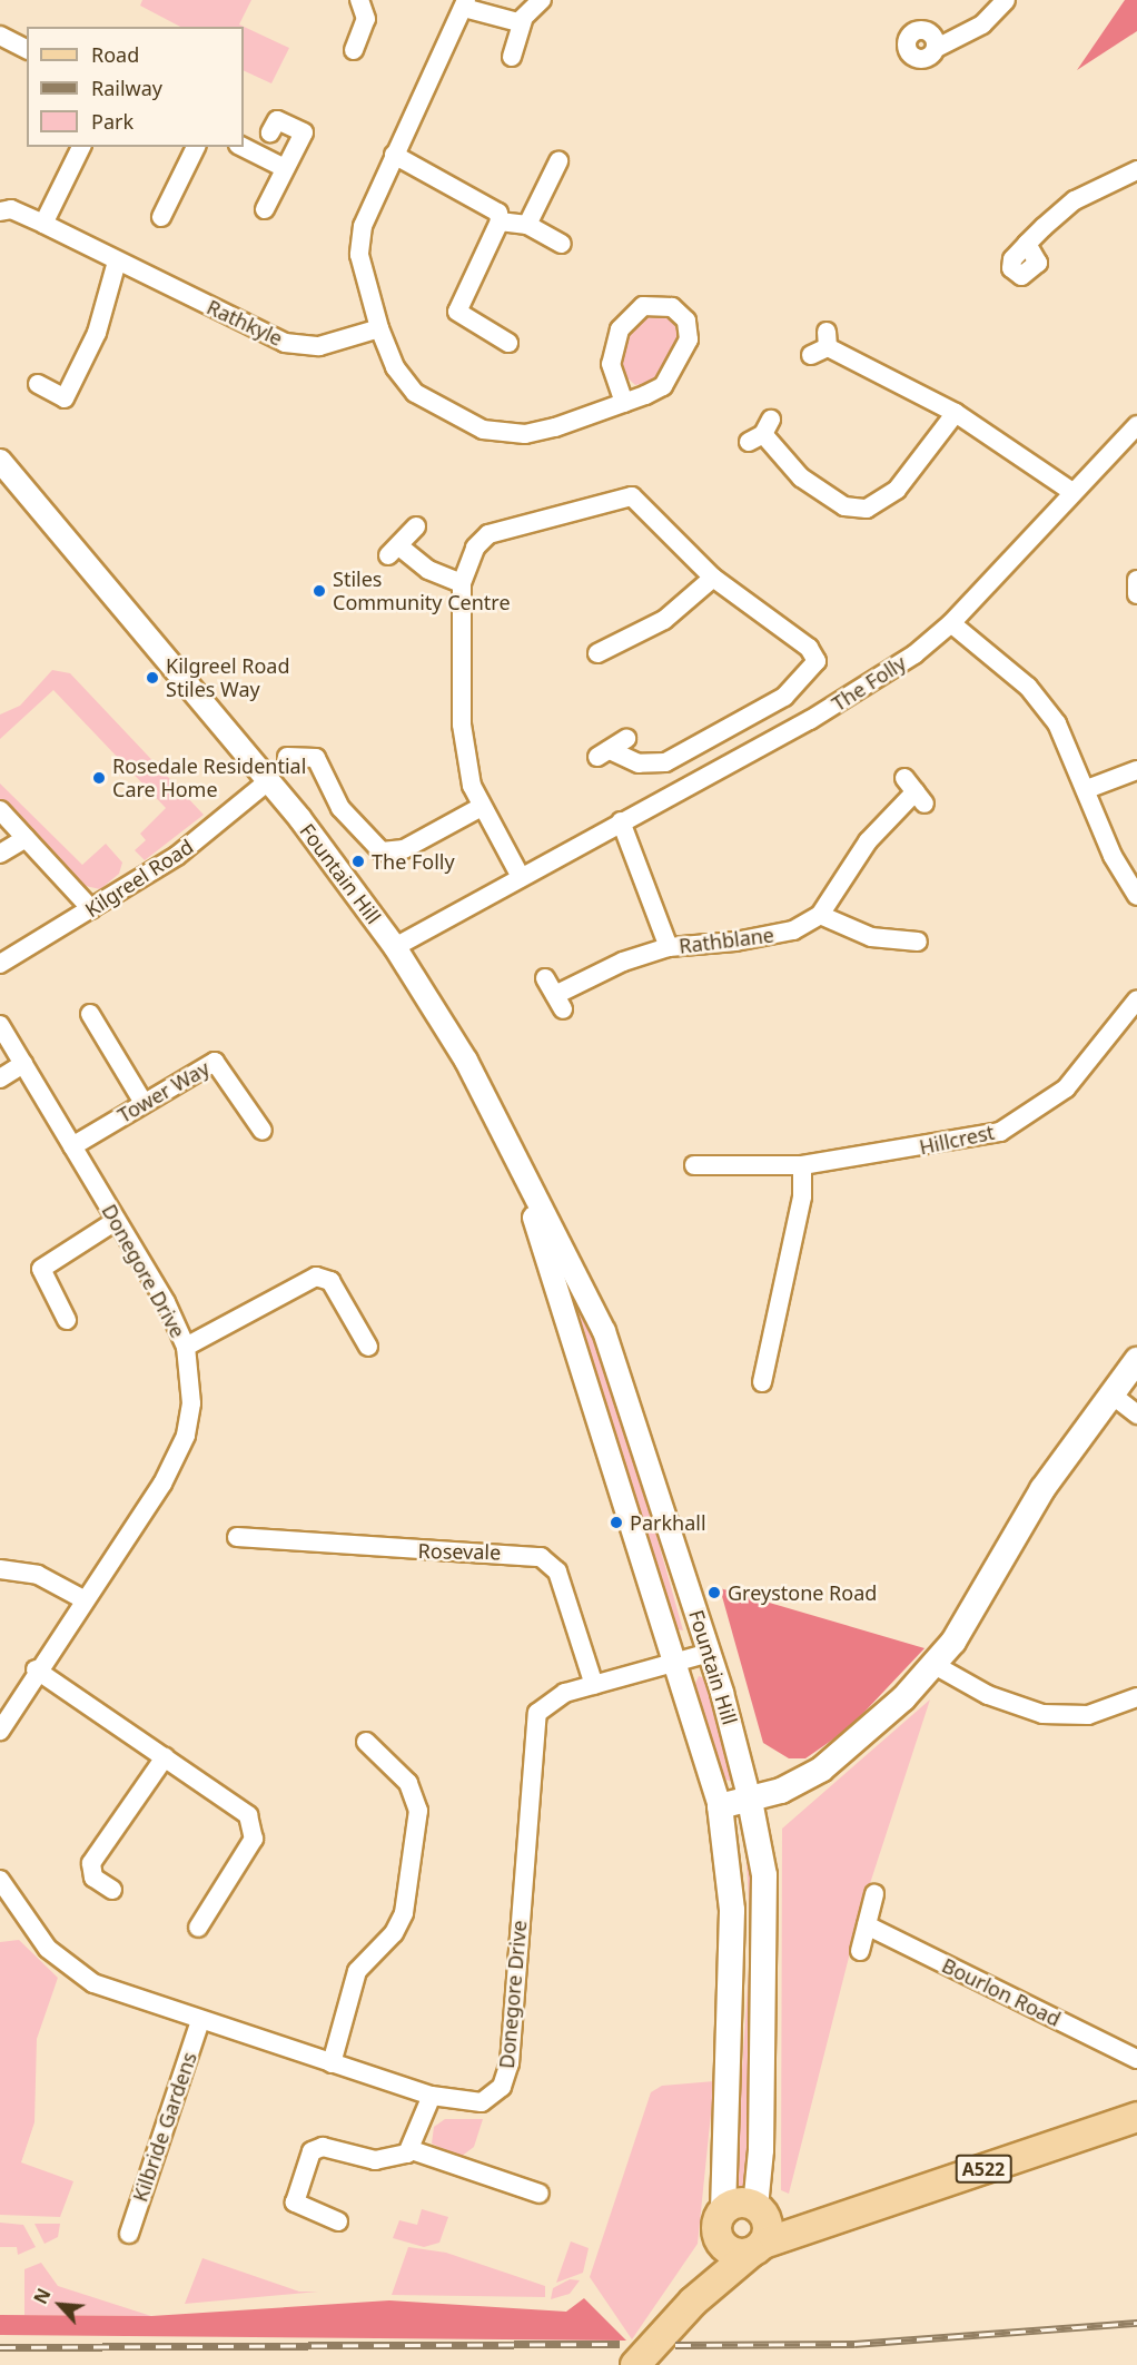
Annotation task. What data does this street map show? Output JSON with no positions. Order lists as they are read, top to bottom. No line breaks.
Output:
{"streets":{"main road":["Fountain Hill","A522"],"street":["Rathkyle","The Folly","Kilgreel Road","Rathblane","Tower Way","Hillcrest","Donegore Drive","Rosevale","Bourlon Road","Kilbride Gardens"]},"crossings":[["The Folly","Fountain Hill"],["The Folly","Rathblane"],["Fountain Hill","Kilgreel Road"],["Fountain Hill","Donegore Drive"],["Fountain Hill","A522"],["Tower Way","Donegore Drive"],["Donegore Drive","Rosevale"],["Donegore Drive","Kilbride Gardens"]],"places":["Stiles Community Centre","Kilgreel Road Stiles Way","Rosedale Residential Care Home","The Folly","Parkhall","Greystone Road"],"legend":["Road","Railway","Park"],"north":"top left"}
